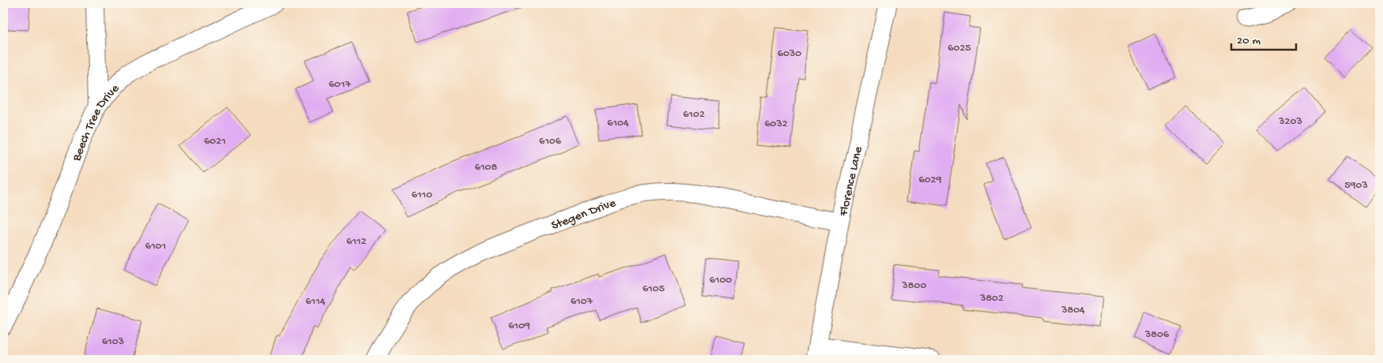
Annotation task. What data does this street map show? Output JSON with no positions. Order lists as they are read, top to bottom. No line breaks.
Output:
{"streets":{"street":["Beech Tree Drive","Florence Lane","Stegen Drive"]},"crossings":[["Florence Lane","Stegen Drive"]],"house_numbers":["6025","6030","6017","6102","3203","6104","6032","6021","6106","6108","6029","5903","6110","6112","6101","6100","3800","6105","3802","6114","6107","3804","6109","3806","6103"],"scale_bar":"20 m"}
